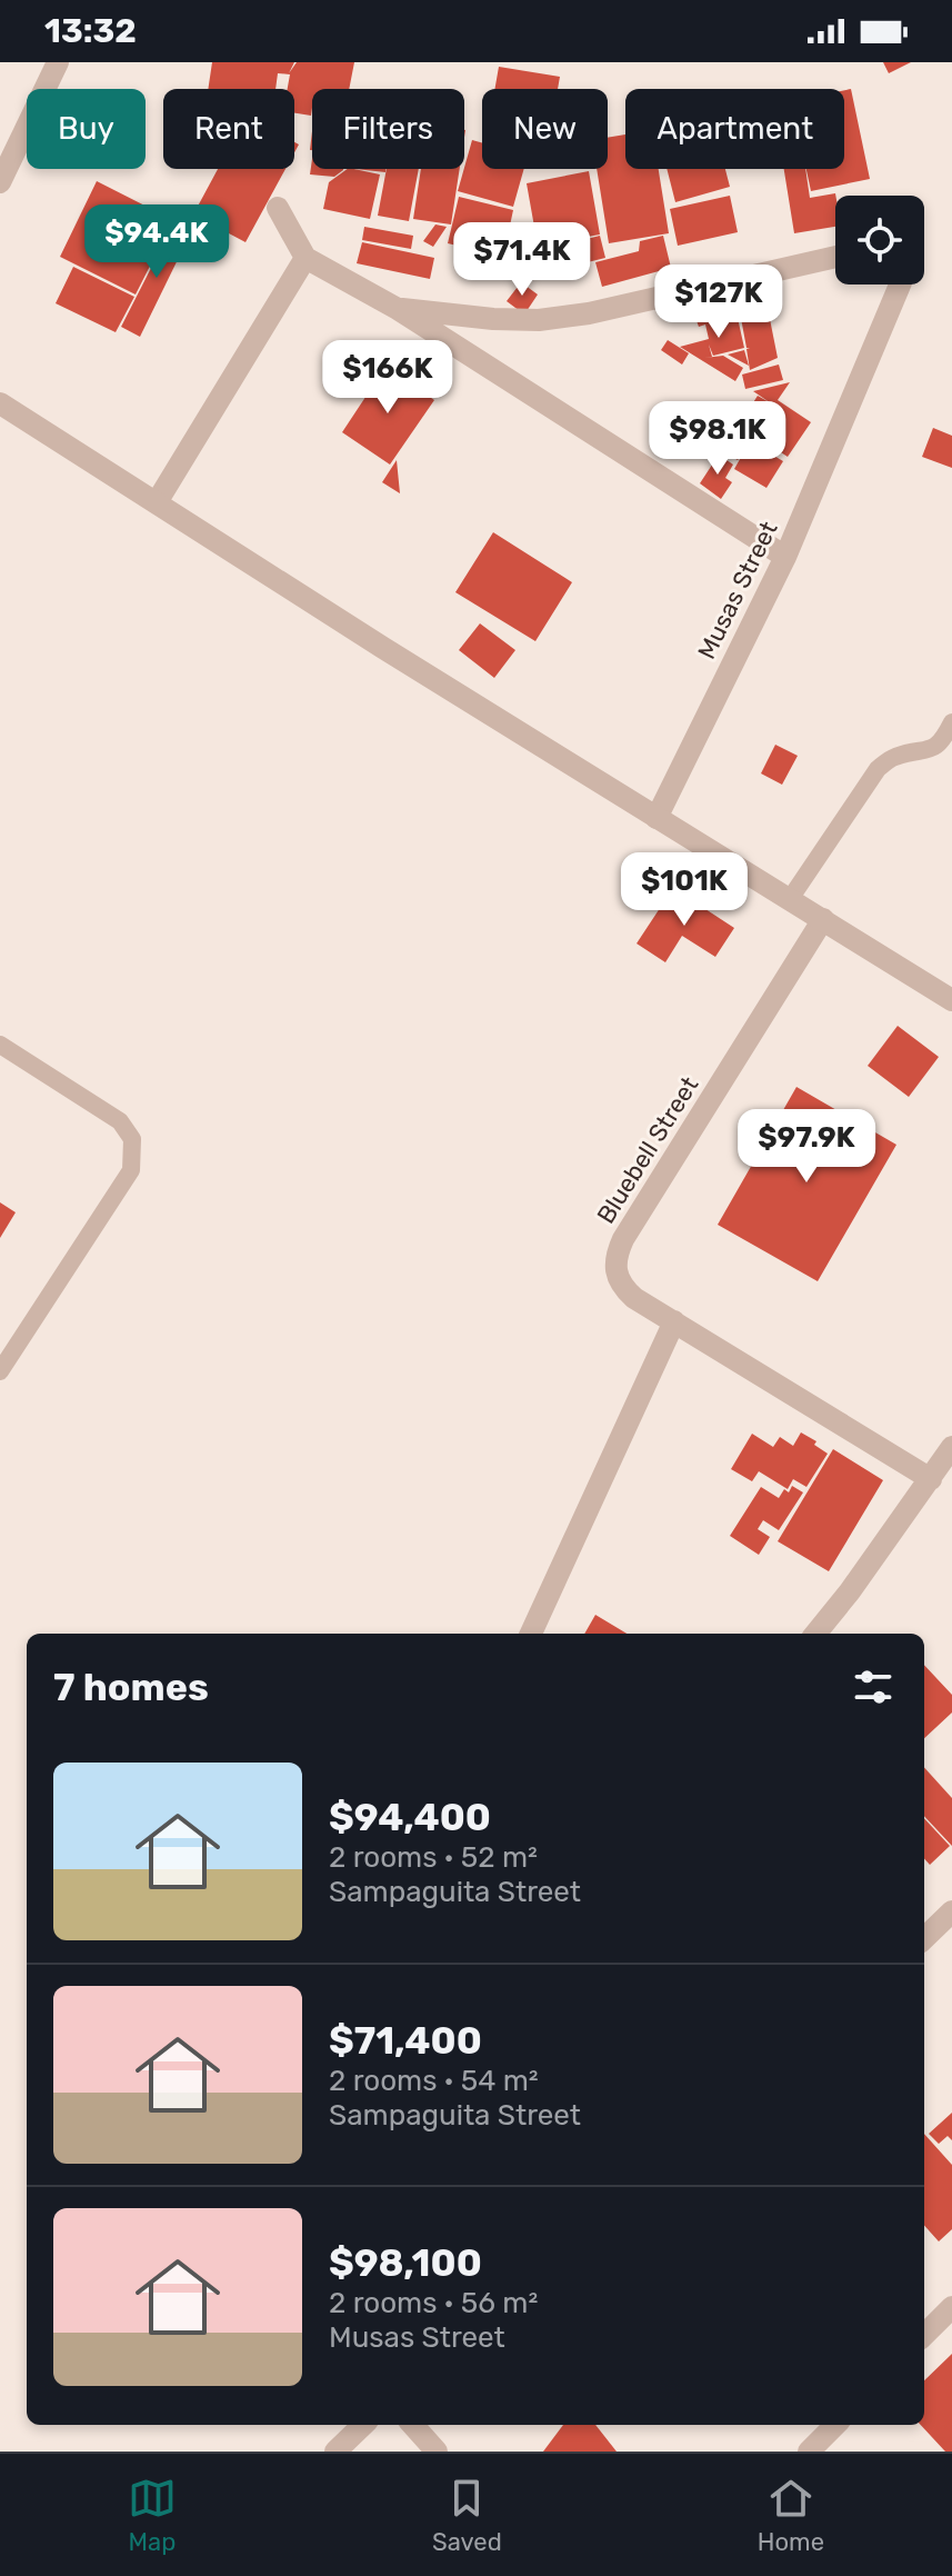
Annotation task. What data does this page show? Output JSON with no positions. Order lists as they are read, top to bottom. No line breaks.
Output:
{"streets":{"street":["Musas Street","Bluebell Street"]},"page":{"status":"13:32","chip":["Buy","Rent","Filters","New","Apartment"],"price":["$94.4K","$71.4K","$127K","$166K","$98.1K","$101K","$97.9K"],"heading":"7 homes","list":[{"name":"$94,400","note":"2 rooms · 52 m² · Sampaguita Street"},{"name":"$71,400","note":"2 rooms · 54 m² · Sampaguita Street"},{"name":"$98,100","note":"2 rooms · 56 m² · Musas Street"}],"tabs":["Map","Saved","Home"]}}
